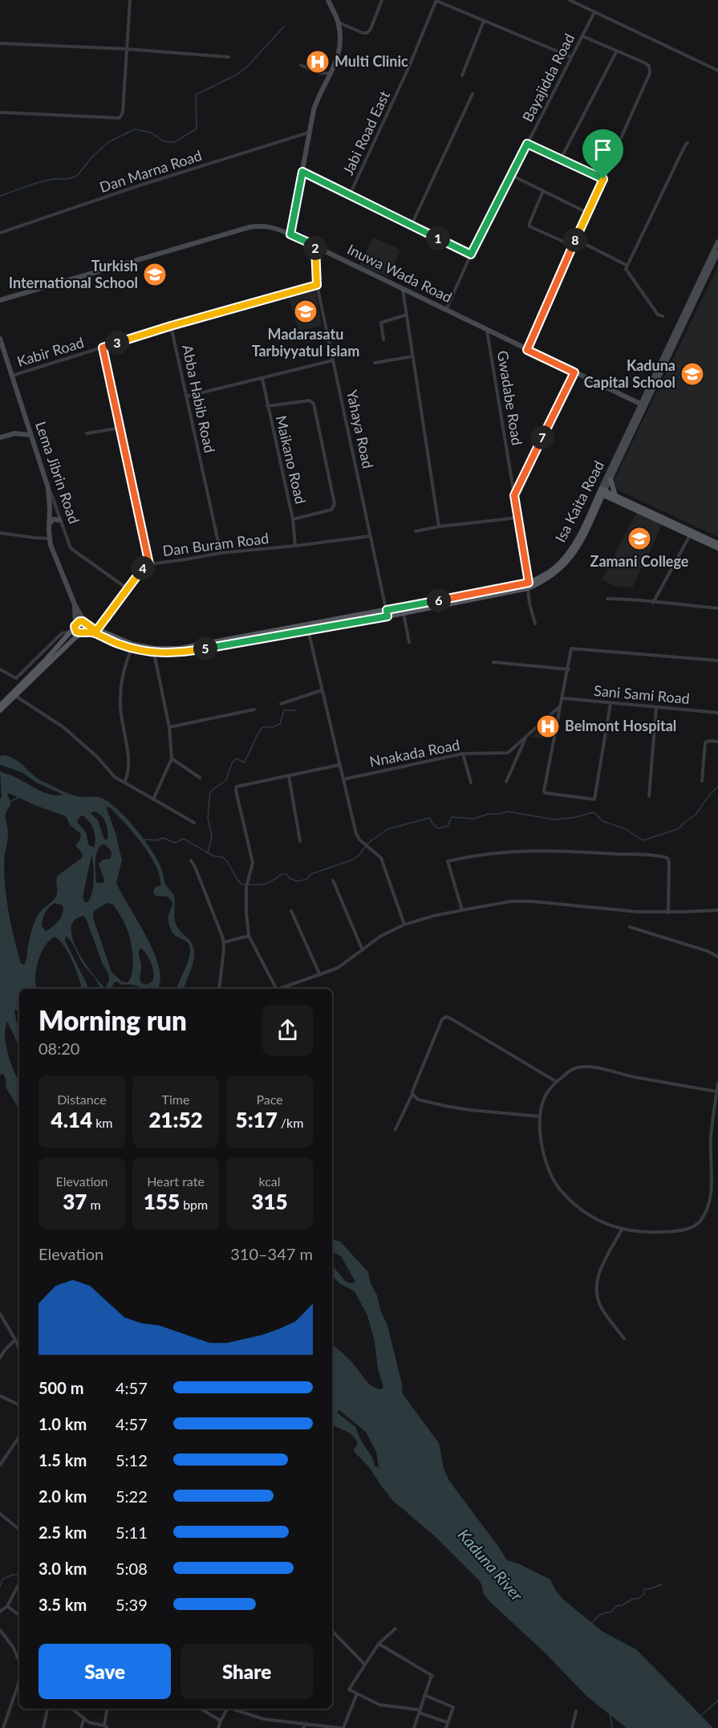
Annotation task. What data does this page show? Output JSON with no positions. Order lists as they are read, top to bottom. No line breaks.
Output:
{"streets":{"main road":["Isa Kaita Road"],"street":["Bayajidda Road","Jabi Road East","Dan Marna Road","Inuwa Wada Road","Kabir Road","Gwadabe Road","Abba Habib Road","Yahaya Road","Maikano Road","Lema Jibrin Road","Dan Buram Road","Sani Sami Road","Nnakada Road"]},"crossings":[["Bayajidda Road","Inuwa Wada Road"],["Inuwa Wada Road","Gwadabe Road"],["Inuwa Wada Road","Yahaya Road"],["Inuwa Wada Road","Isa Kaita Road"],["Kabir Road","Abba Habib Road"],["Kabir Road","Yahaya Road"],["Kabir Road","Lema Jibrin Road"],["Gwadabe Road","Isa Kaita Road"],["Abba Habib Road","Dan Buram Road"],["Yahaya Road","Isa Kaita Road"],["Yahaya Road","Dan Buram Road"],["Maikano Road","Dan Buram Road"],["Lema Jibrin Road","Dan Buram Road"],["Isa Kaita Road","Dan Buram Road"]],"water":["Kaduna River"],"places":{"hospital":["Multi Clinic","Belmont Hospital"],"school or university":["Turkish International School","Madarasatu Tarbiyyatul Islam","Kaduna Capital School","Zamani College"]},"page":{"pins":["1","8","2","3","7","4","6","5"],"heading":["Morning run","08:20"],"stats":[["Distance","4.14 km"],["Time","21:52"],["Pace","5:17 /km"],["Elevation","37 m"],["Heart rate","155 bpm"],["kcal","315"]],"chart":["Elevation","310–347 m"],"list":[{"name":"500 m","note":"4:57"},{"name":"1.0 km","note":"4:57"},{"name":"1.5 km","note":"5:12"},{"name":"2.0 km","note":"5:22"},{"name":"2.5 km","note":"5:11"},{"name":"3.0 km","note":"5:08"},{"name":"3.5 km","note":"5:39"}],"buttons":["Save","Share"]}}
